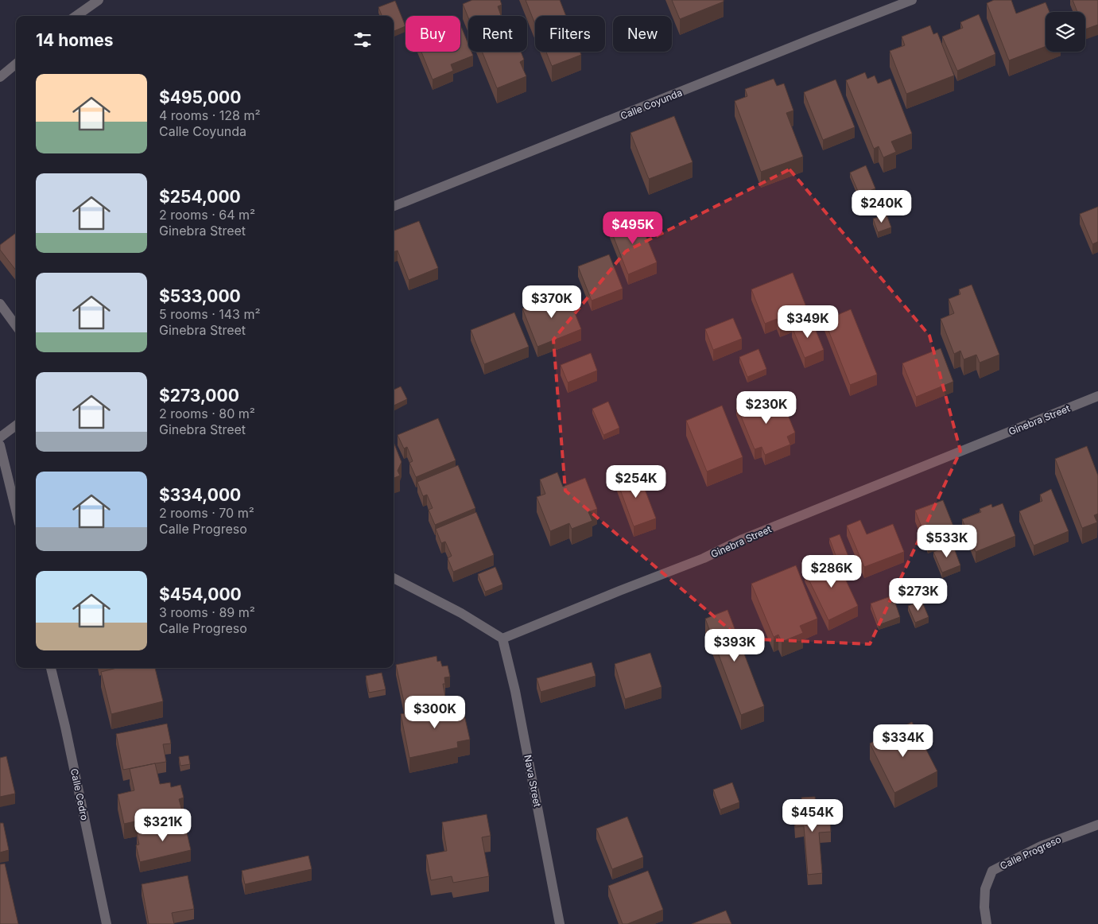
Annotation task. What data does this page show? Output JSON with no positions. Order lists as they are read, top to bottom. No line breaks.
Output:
{"streets":{"street":["Calle Coyunda","Ginebra Street","Nava Street","Calle Cedro","Calle Progreso"]},"crossings":[["Ginebra Street","Nava Street"]],"page":{"chip":["Buy","Rent","Filters","New"],"heading":"14 homes","list":[{"name":"$495,000","note":"4 rooms · 128 m² · Calle Coyunda"},{"name":"$254,000","note":"2 rooms · 64 m² · Ginebra Street"},{"name":"$533,000","note":"5 rooms · 143 m² · Ginebra Street"},{"name":"$273,000","note":"2 rooms · 80 m² · Ginebra Street"},{"name":"$334,000","note":"2 rooms · 70 m² · Calle Progreso"},{"name":"$454,000","note":"3 rooms · 89 m² · Calle Progreso"}],"price":["$240K","$495K","$370K","$349K","$230K","$254K","$533K","$286K","$273K","$393K","$300K","$334K","$454K","$321K"]}}
